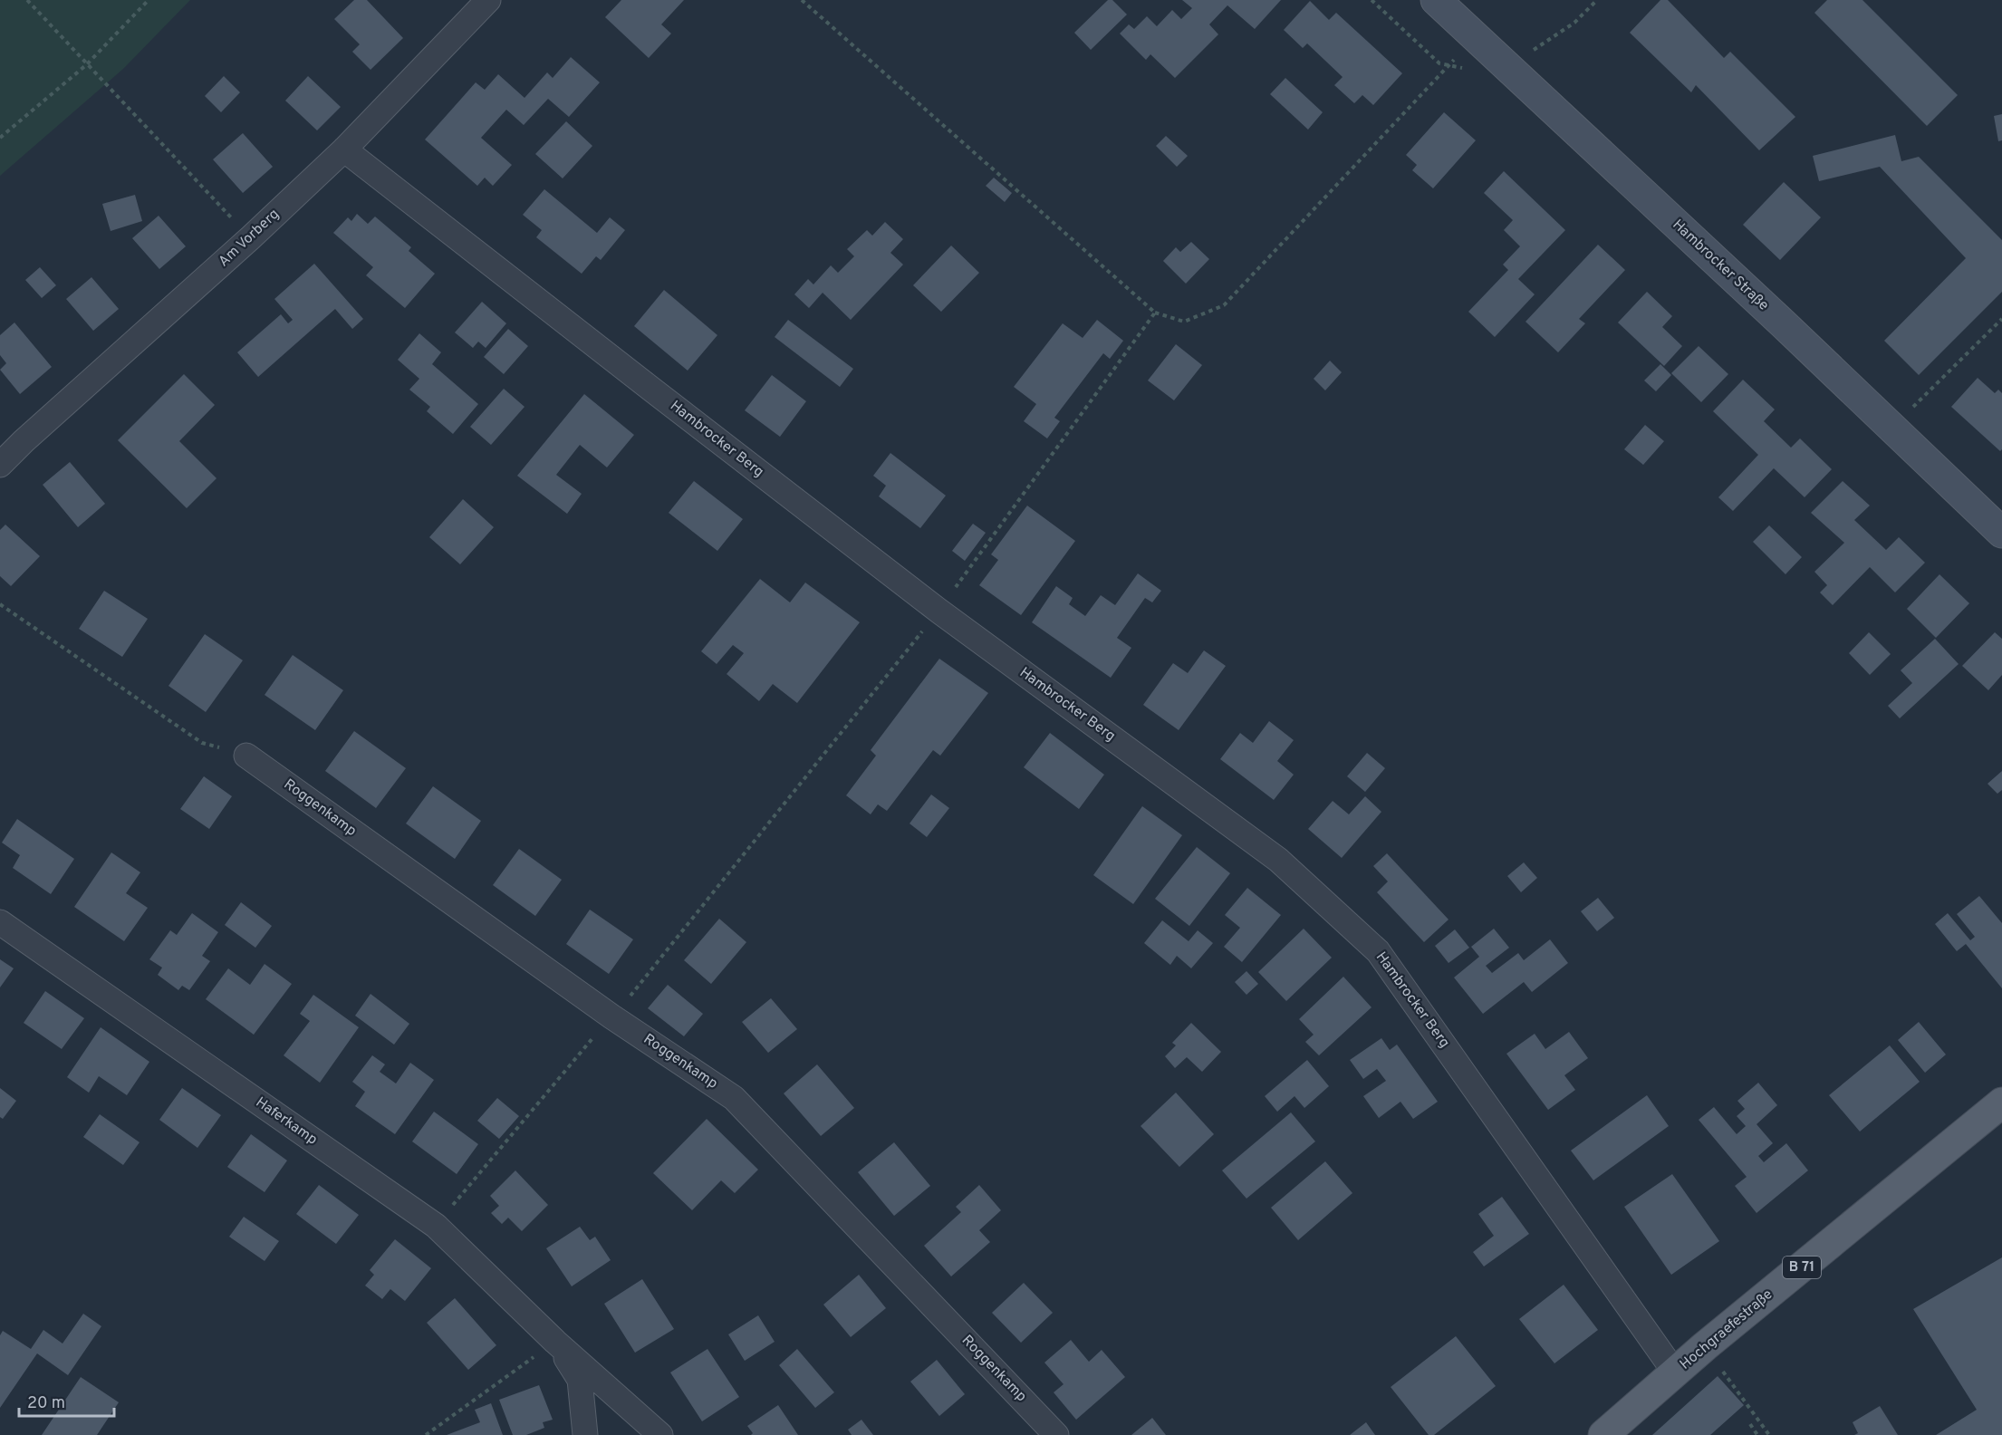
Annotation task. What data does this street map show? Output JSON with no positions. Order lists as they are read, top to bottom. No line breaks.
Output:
{"streets":{"main road":["B 71","Hochgraefestraße"],"street":["Am Vorberg","Hambrocker Straße","Hambrocker Berg","Roggenkamp","Haferkamp"]},"crossings":[["Am Vorberg","Hambrocker Berg"],["Hambrocker Berg","Hochgraefestraße"]],"scale_bar":"20 m"}
